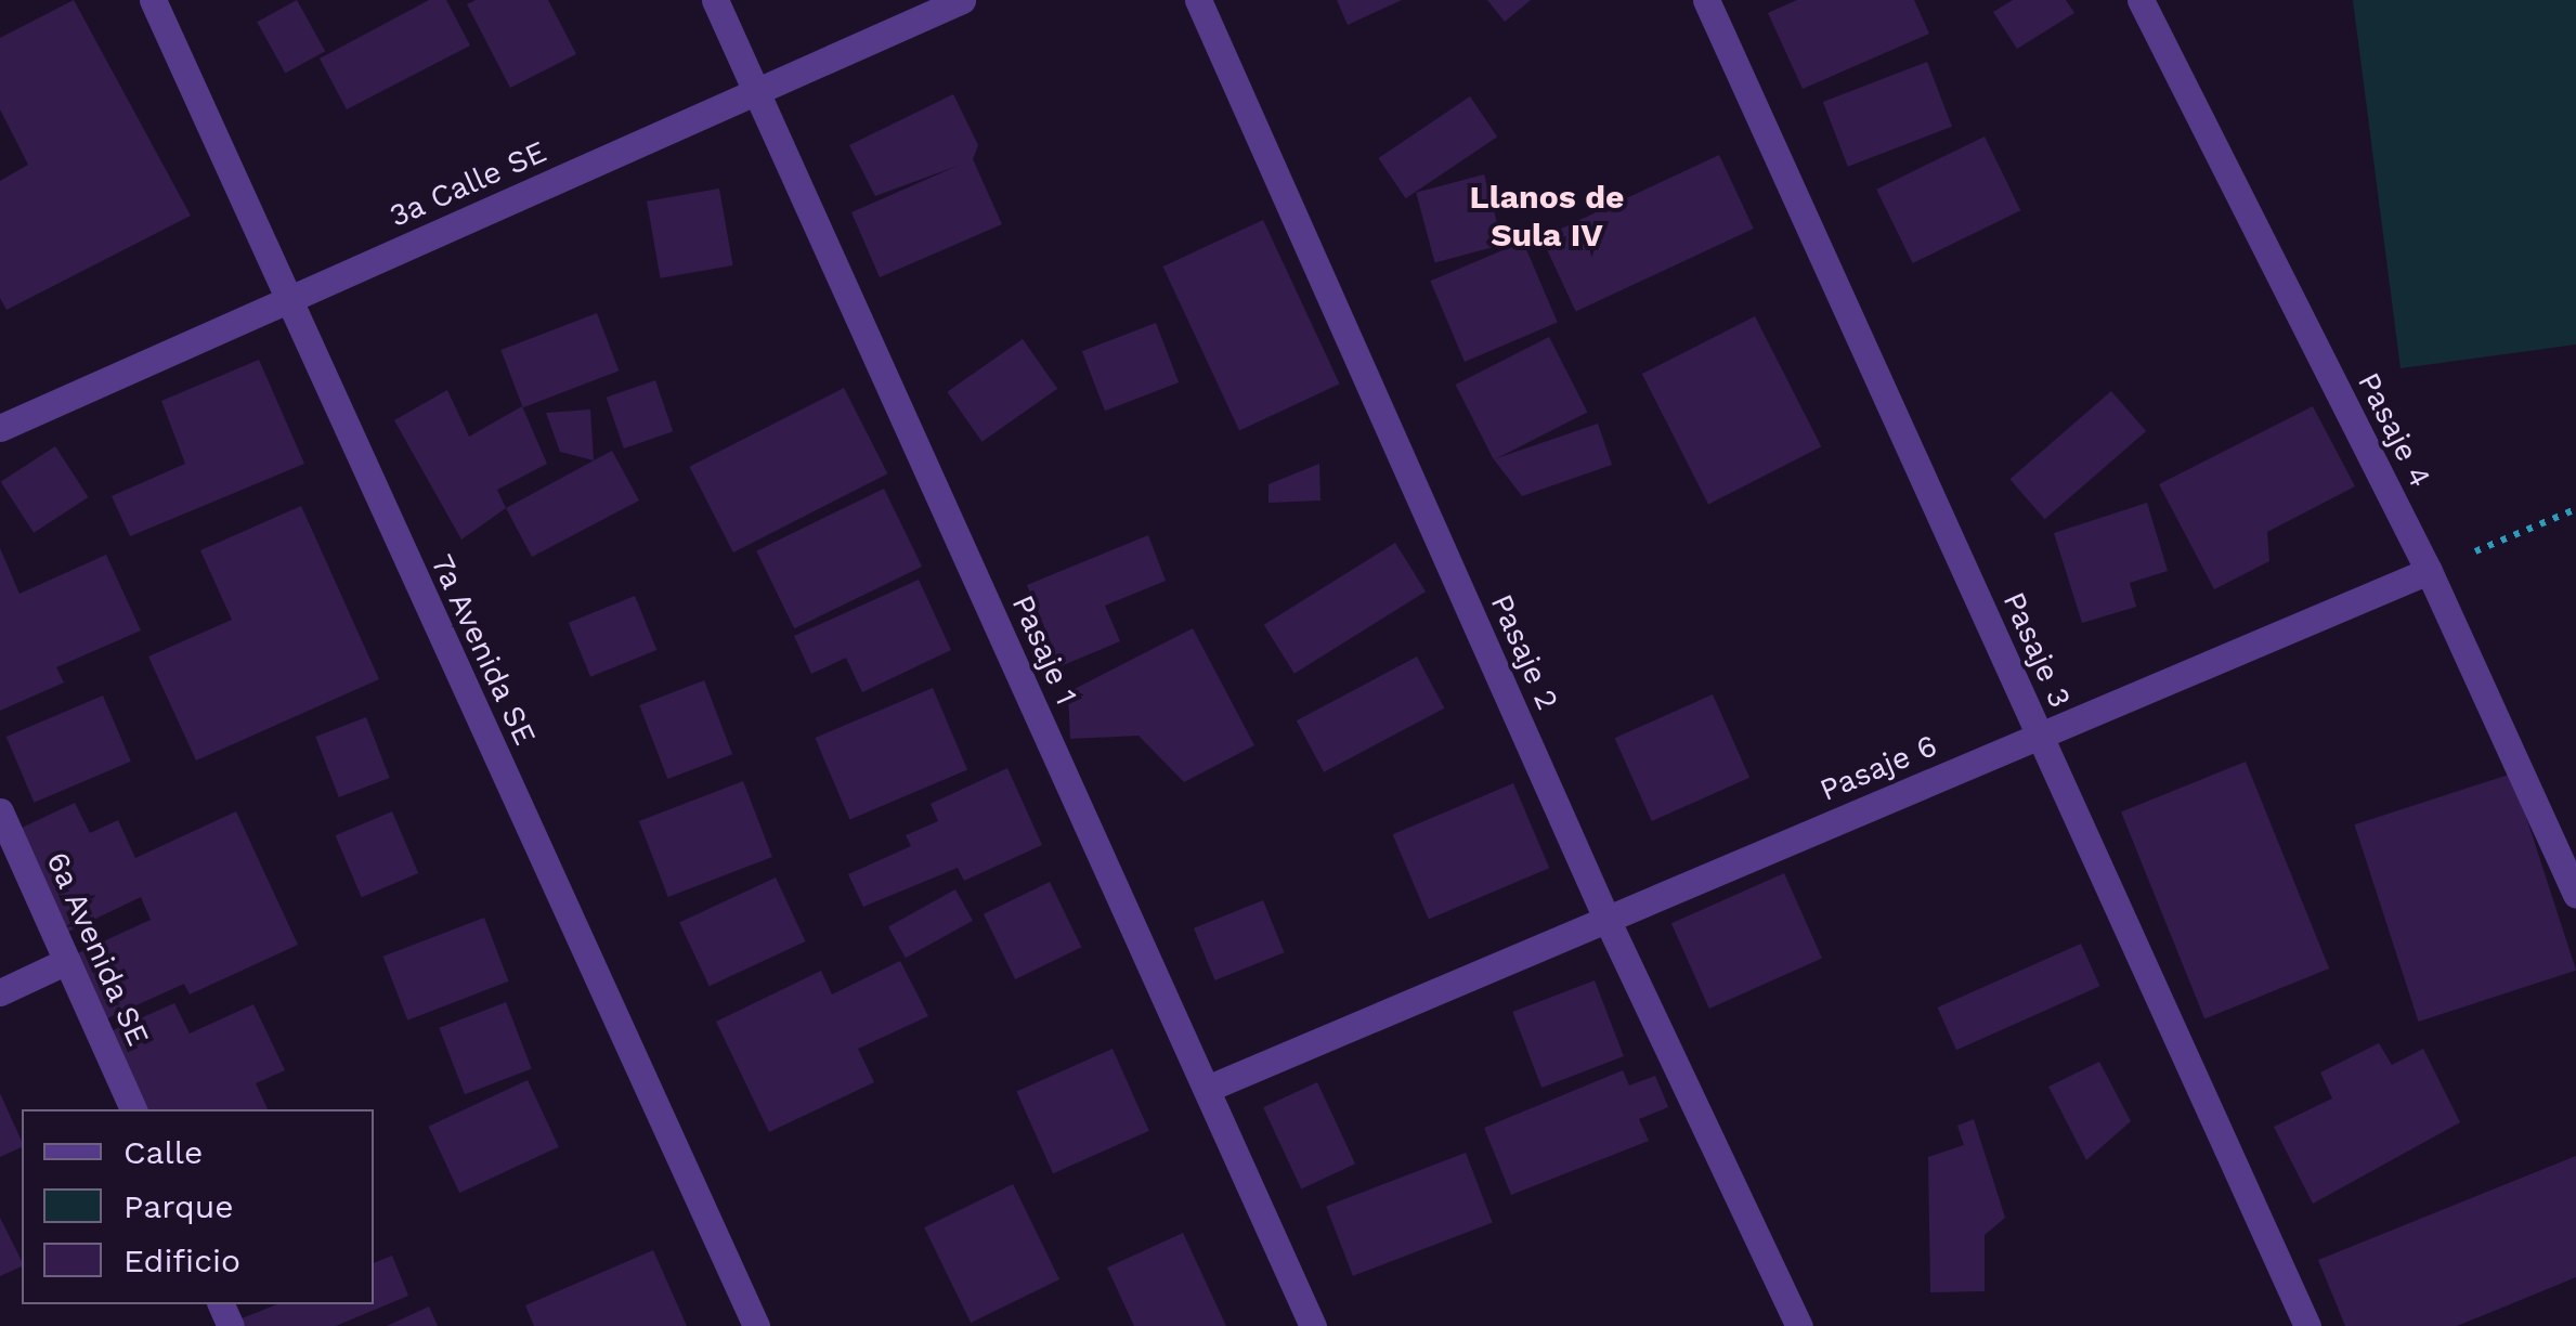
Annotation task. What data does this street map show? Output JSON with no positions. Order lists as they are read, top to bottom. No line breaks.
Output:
{"streets":{"street":["3a Calle SE","Pasaje 4","7a Avenida SE","Pasaje 1","Pasaje 3","Pasaje 2","Pasaje 6","6a Avenida SE"]},"crossings":[["3a Calle SE","7a Avenida SE"],["3a Calle SE","Pasaje 1"],["Pasaje 4","Pasaje 6"],["Pasaje 1","Pasaje 6"],["Pasaje 3","Pasaje 6"],["Pasaje 2","Pasaje 6"]],"districts":["Llanos de Sula IV"],"legend":["Calle","Parque","Edificio"]}
